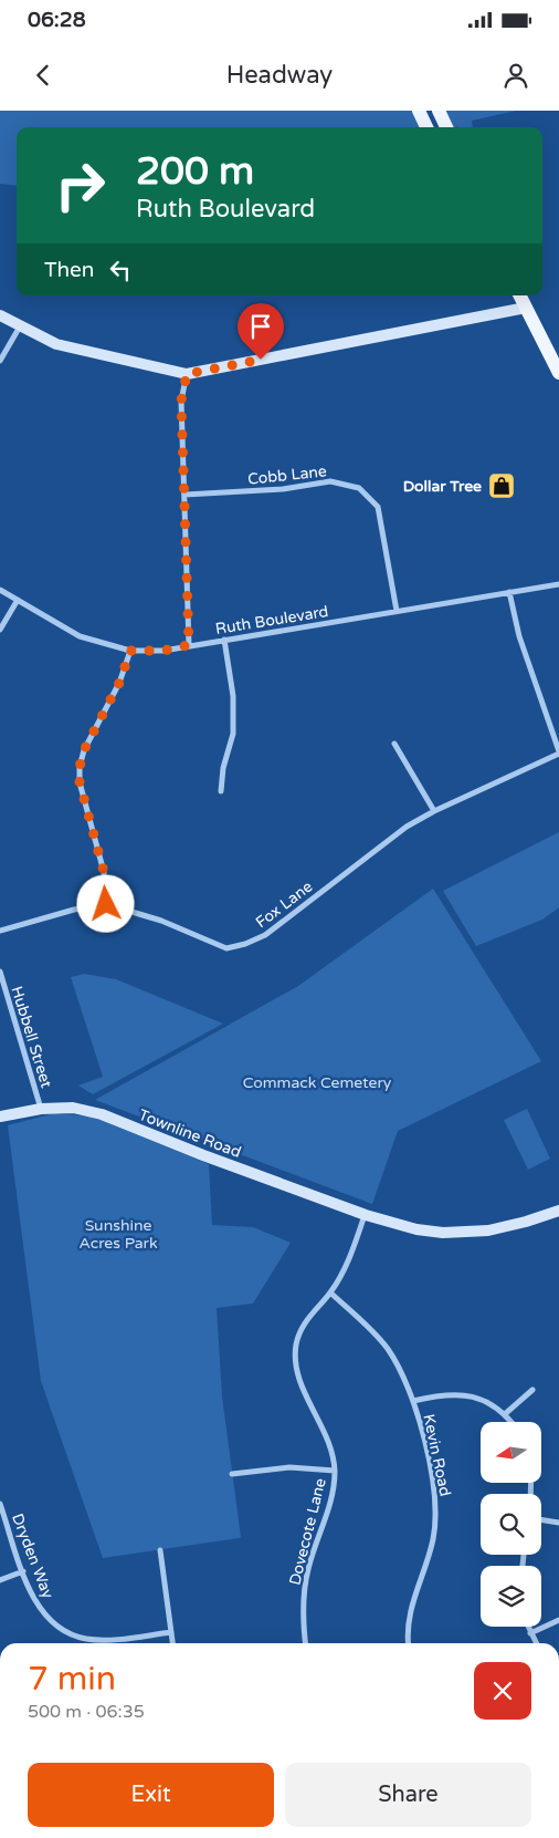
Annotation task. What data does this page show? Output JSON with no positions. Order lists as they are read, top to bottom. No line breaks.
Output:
{"streets":{"main road":["Townline Road"],"street":["Cobb Lane","Ruth Boulevard","Fox Lane","Hubbell Street","Kevin Road","Dovecote Lane","Dryden Way"]},"crossings":[["Cobb Lane","Ruth Boulevard"],["Hubbell Street","Townline Road"],["Townline Road","Dovecote Lane"],["Kevin Road","Dovecote Lane"]],"parks":["Commack Cemetery","Sunshine Acres Park"],"places":{"shop":["Dollar Tree"]},"north":"left","page":{"status":"06:28","header":"Headway","turn":["200 m","Ruth Boulevard"],"then":"Then","heading":["7 min","500 m · 06:35"],"buttons":["Exit","Share"]}}
